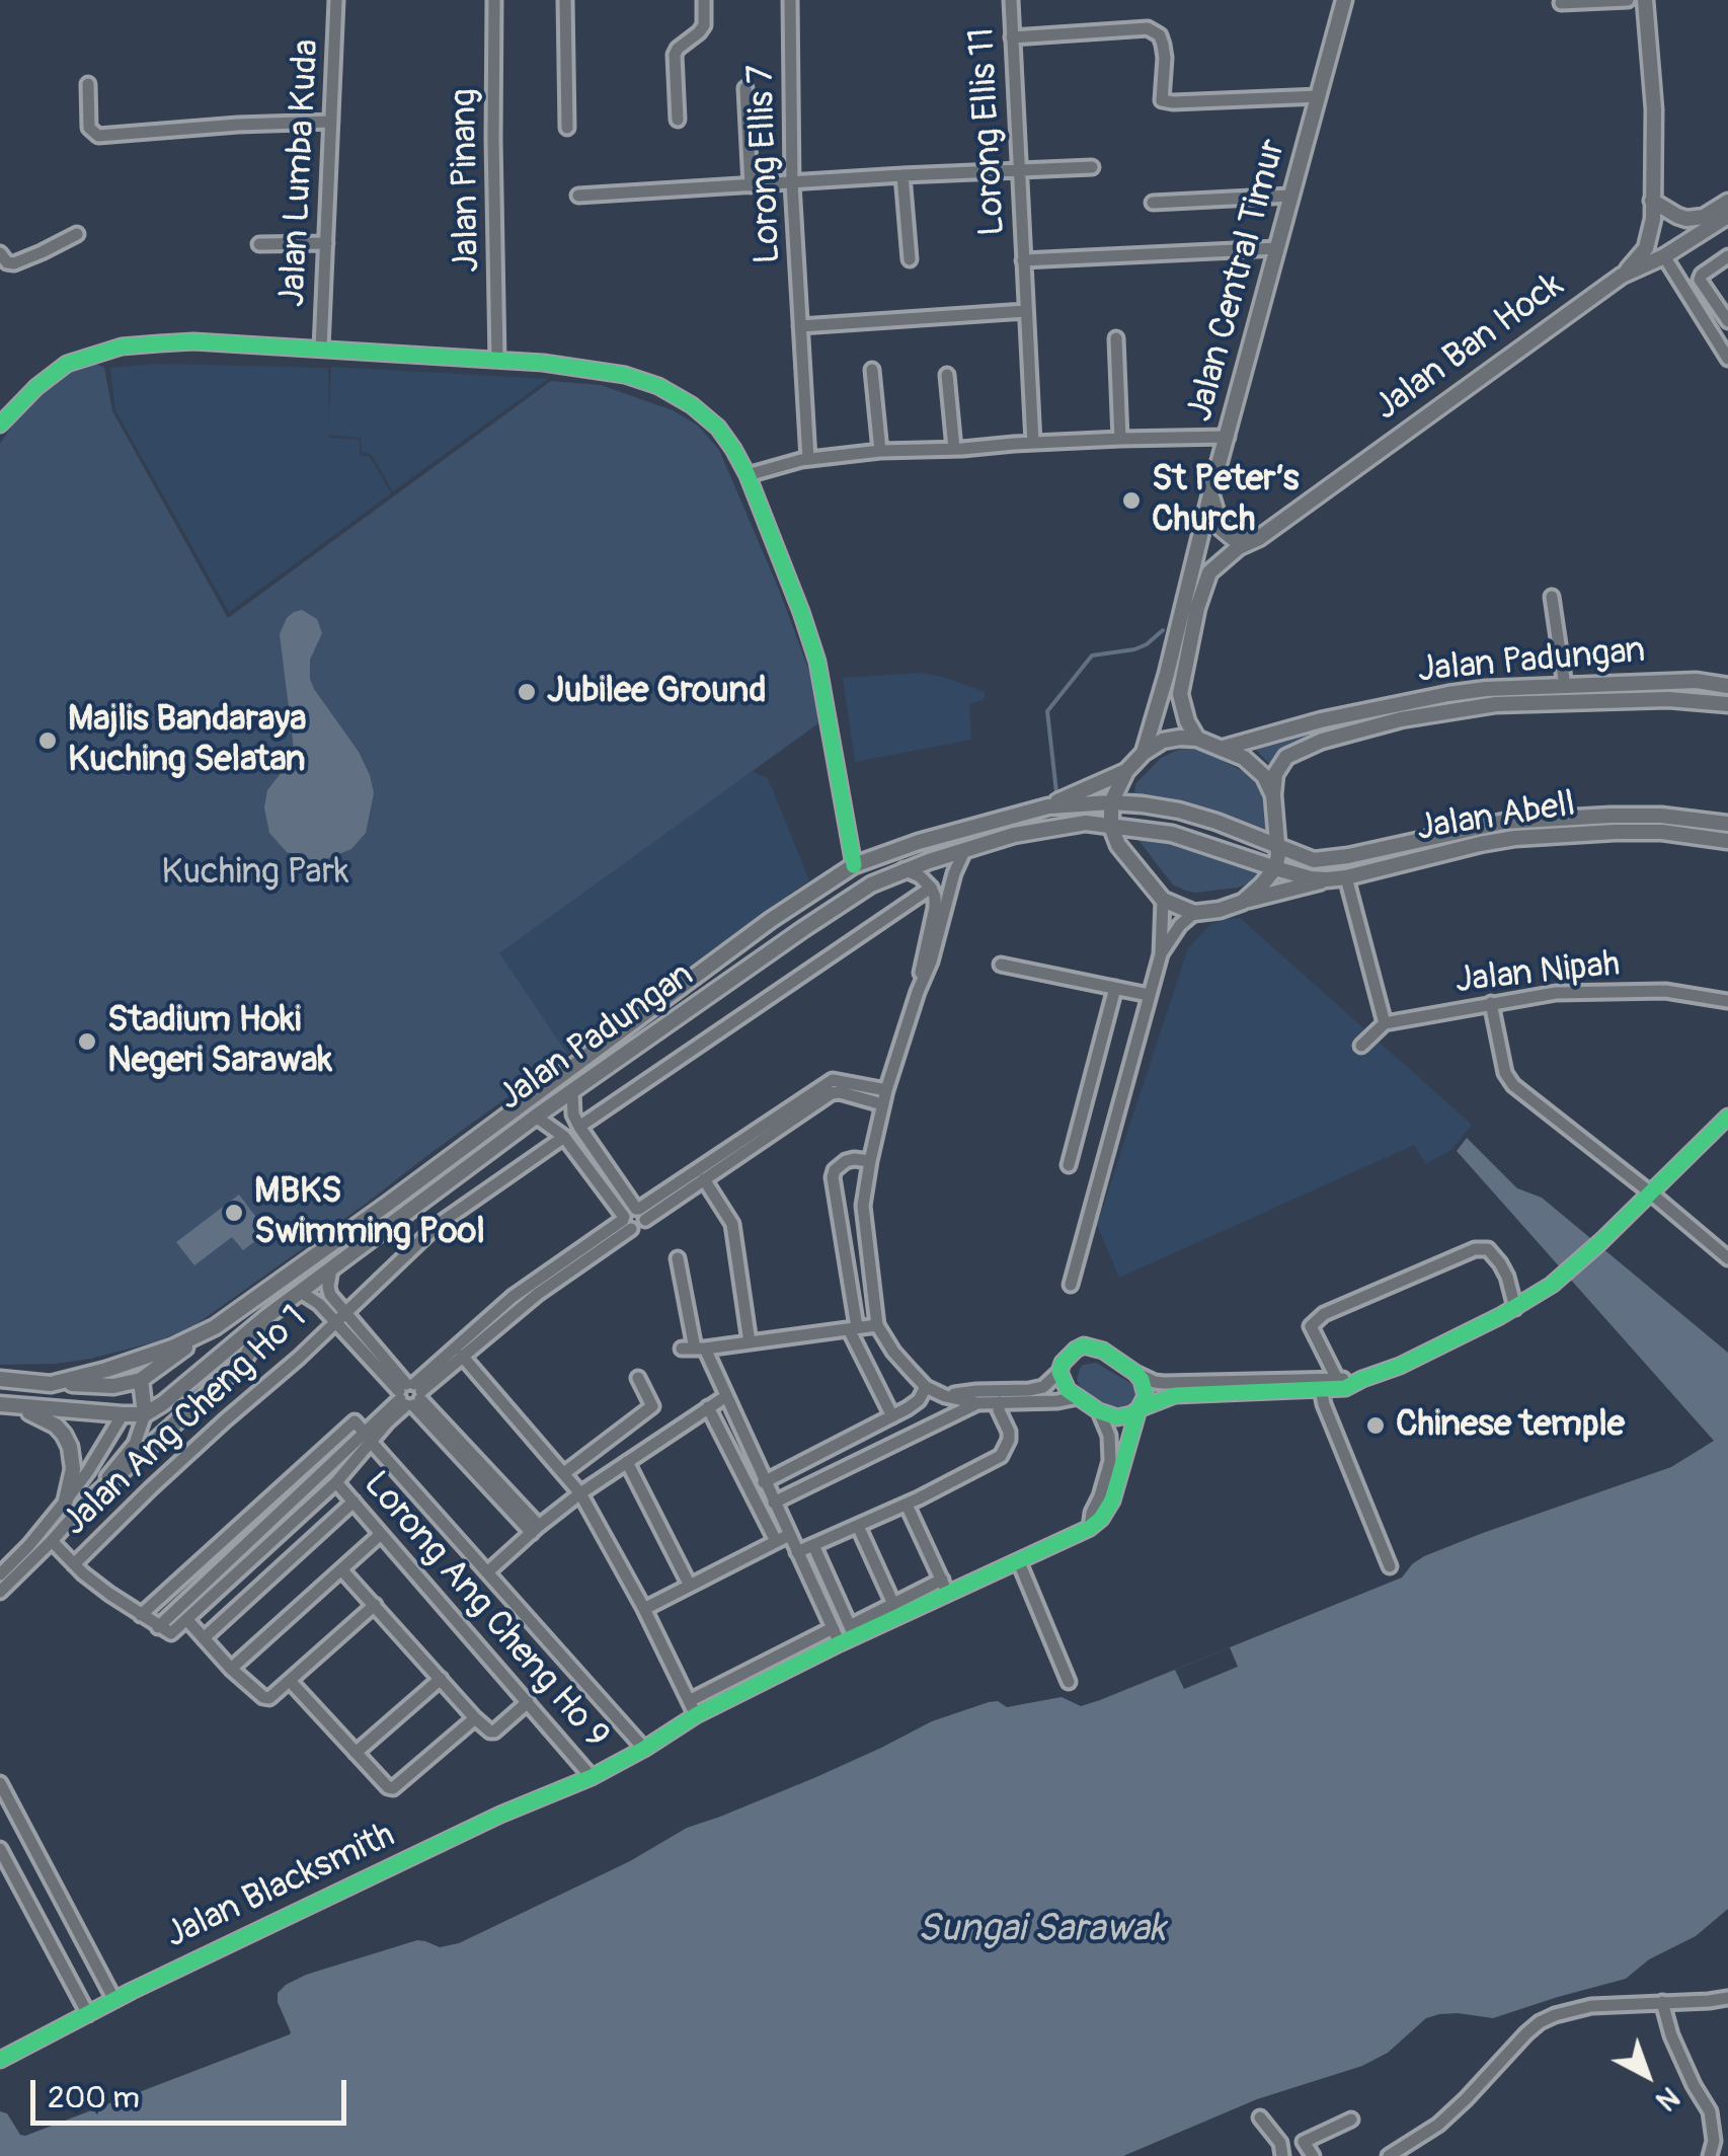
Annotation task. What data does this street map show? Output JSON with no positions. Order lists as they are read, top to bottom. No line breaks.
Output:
{"streets":{"main road":["Jalan Central Timur","Jalan Ban Hock","Jalan Padungan","Jalan Abell"],"street":["Lorong Ellis 11","Lorong Ellis 7","Jalan Lumba Kuda","Jalan Pinang","Jalan Nipah","Jalan Ang Cheng Ho 1","Lorong Ang Cheng Ho 9","Jalan Blacksmith"]},"crossings":[["Jalan Padungan","Jalan Abell"],["Lorong Ang Cheng Ho 9","Jalan Blacksmith"]],"water":["Sungai Sarawak"],"parks":["Kuching Park"],"places":["St Peter’s Church","Jubilee Ground","Majlis Bandaraya Kuching Selatan","Stadium Hoki Negeri Sarawak","MBKS Swimming Pool","Chinese temple"],"scale_bar":"200 m","north":"bottom right"}
